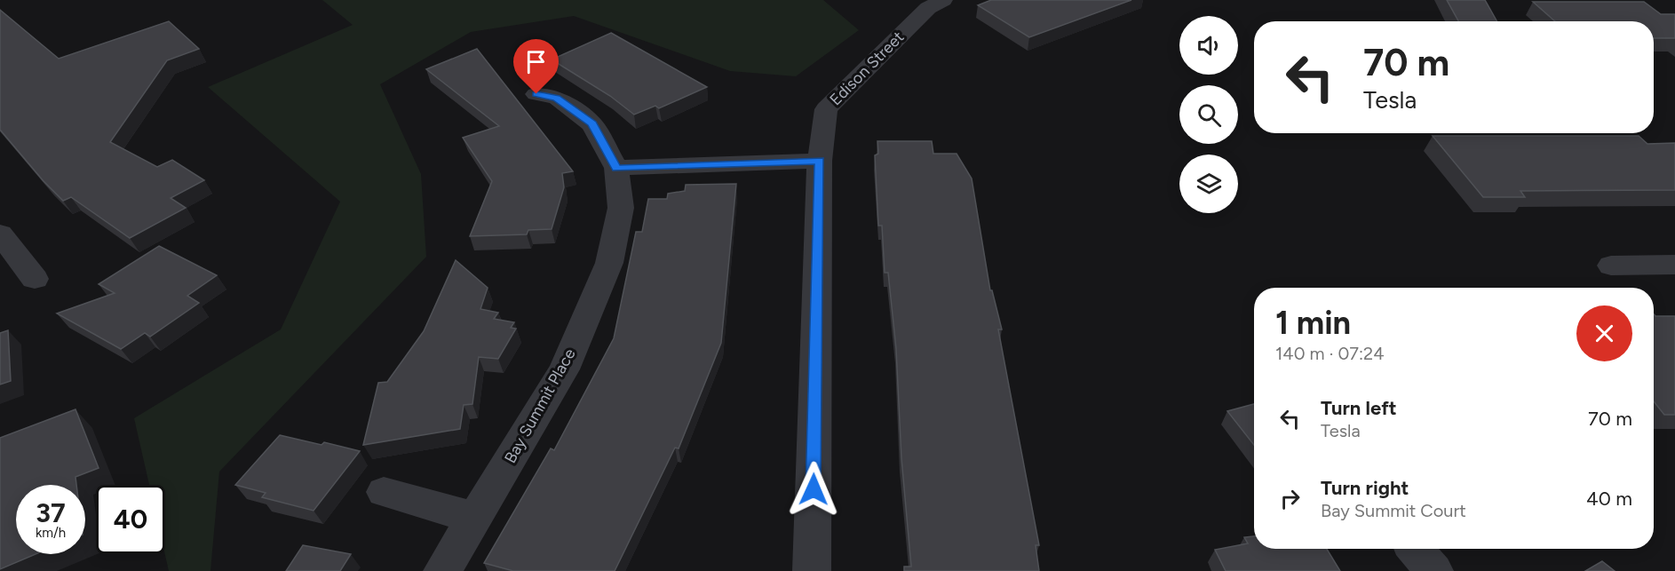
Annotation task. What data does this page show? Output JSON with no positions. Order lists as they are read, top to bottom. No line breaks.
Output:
{"streets":{"street":["Edison Street","Bay Summit Place"]},"page":{"turn":["70 m","Tesla"],"heading":["1 min","140 m · 07:24"],"list":[{"name":"Turn left","note":"Tesla","value":"70 m"},{"name":"Turn right","note":"Bay Summit Court","value":"40 m"}],"speed":"37 km/h","limit":"40"}}
